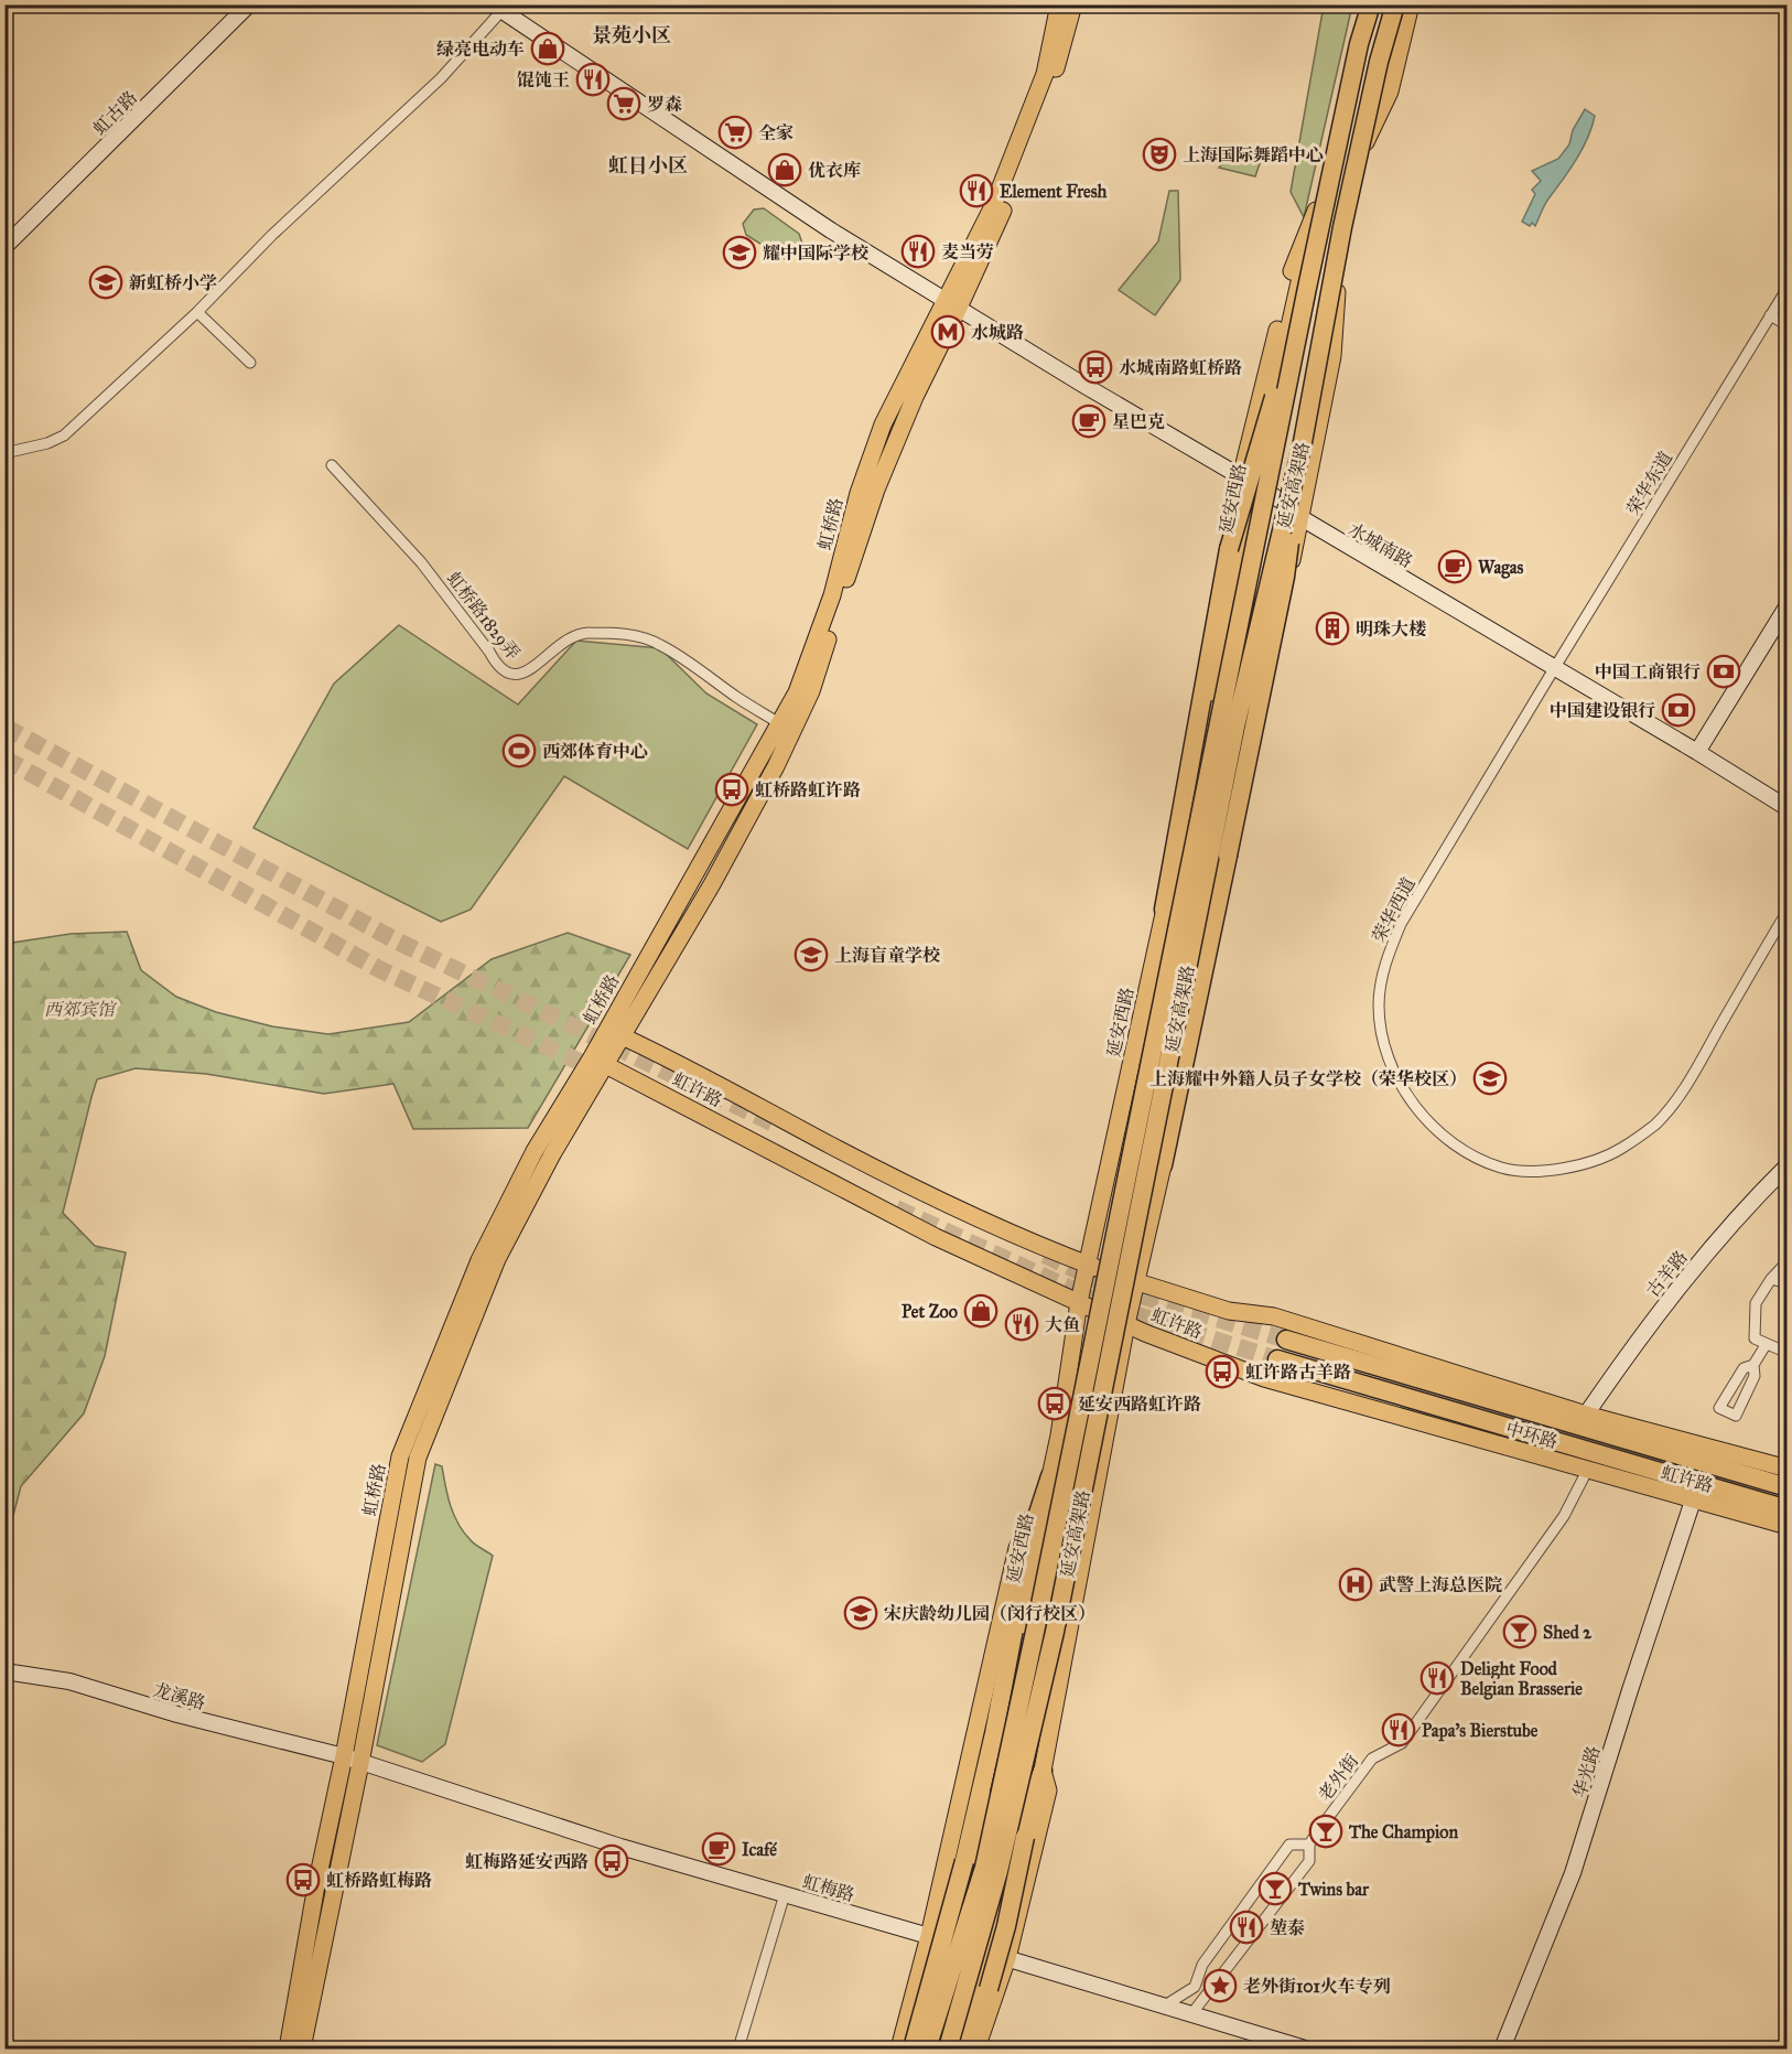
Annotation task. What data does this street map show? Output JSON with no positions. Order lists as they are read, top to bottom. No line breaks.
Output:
{"streets":{"highway":["延安高架路","中环路"],"main road":["延安西路","虹桥路","虹许路"],"street":["虹古路","荣华东道","水城南路","虹桥路1829弄","荣华西道","古羊路","龙溪路","华光路","老外街","虹梅路"]},"crossings":[["荣华东道","水城南路"],["荣华东道","荣华西道"],["延安高架路","延安西路"],["延安西路","水城南路"],["延安西路","虹许路"],["延安西路","虹梅路"],["虹桥路","水城南路"],["虹桥路","虹桥路1829弄"],["虹桥路","虹许路"],["虹桥路","龙溪路"],["虹桥路","虹梅路"],["水城南路","荣华西道"],["虹许路","古羊路"],["虹许路","华光路"],["虹许路","老外街"],["龙溪路","虹梅路"],["老外街","虹梅路"]],"districts":["景苑小区","虹日小区"],"parks":["西郊宾馆"],"places":{"shop":["绿亮电动车","优衣库","Pet Zoo"],"restaurant":["馄饨王","Element Fresh","麦当劳","大鱼","Delight Food Belgian Brasserie","Papa's Bierstube","堃泰"],"supermarket":["罗森","全家"],"theatre":["上海国际舞蹈中心"],"school or university":["耀中国际学校","新虹桥小学","上海盲童学校","上海耀中外籍人员子女学校（荣华校区）","宋庆龄幼儿园（闵行校区）"],"metro station":["水城路"],"bus stop":["水城南路虹桥路","虹桥路虹许路","虹许路古羊路","延安西路虹许路","虹梅路延安西路","虹桥路虹梅路"],"cafe":["星巴克","Wagas","Icafé"],"building":["明珠大楼"],"bank":["中国工商银行","中国建设银行"],"sports":["西郊体育中心"],"hospital":["武警上海总医院"],"bar":["Shed 2","The Champion","Twins bar"],"place":["老外街101火车专列"]}}
